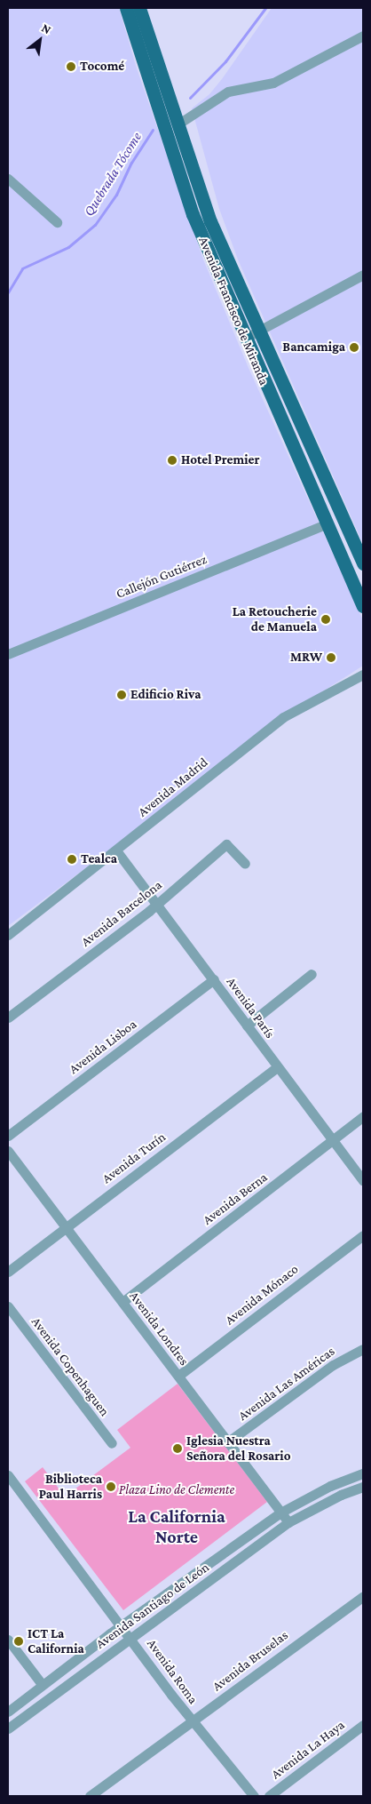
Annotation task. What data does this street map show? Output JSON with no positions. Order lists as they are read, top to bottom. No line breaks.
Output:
{"streets":{"main road":["Avenida Francisco de Miranda"],"street":["Callejón Gutiérrez","Avenida Madrid","Avenida Barcelona","Avenida París","Avenida Lisboa","Avenida Turín","Avenida Berna","Avenida Mónaco","Avenida Londres","Avenida Copenhaguen","Avenida Las Américas","Avenida Santiago de León","Avenida Bruselas","Avenida Roma","Avenida La Haya"]},"crossings":[["Avenida Francisco de Miranda","Callejón Gutiérrez"],["Avenida Madrid","Avenida París"],["Avenida Barcelona","Avenida París"],["Avenida París","Avenida Lisboa"],["Avenida París","Avenida Turín"],["Avenida París","Avenida Berna"],["Avenida Turín","Avenida Londres"],["Avenida Berna","Avenida Londres"],["Avenida Mónaco","Avenida Londres"],["Avenida Londres","Avenida Las Américas"],["Avenida Londres","Avenida Santiago de León"],["Avenida Santiago de León","Avenida Roma"],["Avenida Bruselas","Avenida Roma"]],"districts":["La California Norte"],"water":["Quebrada Tócome"],"parks":["Plaza Lino de Clemente"],"places":["Tocomé","Bancamiga","Hotel Premier","La Retoucherie de Manuela","MRW","Edificio Riva","Tealca","Iglesia Nuestra Señora del Rosario","Biblioteca Paul Harris","ICT La California"],"north":"top right"}
